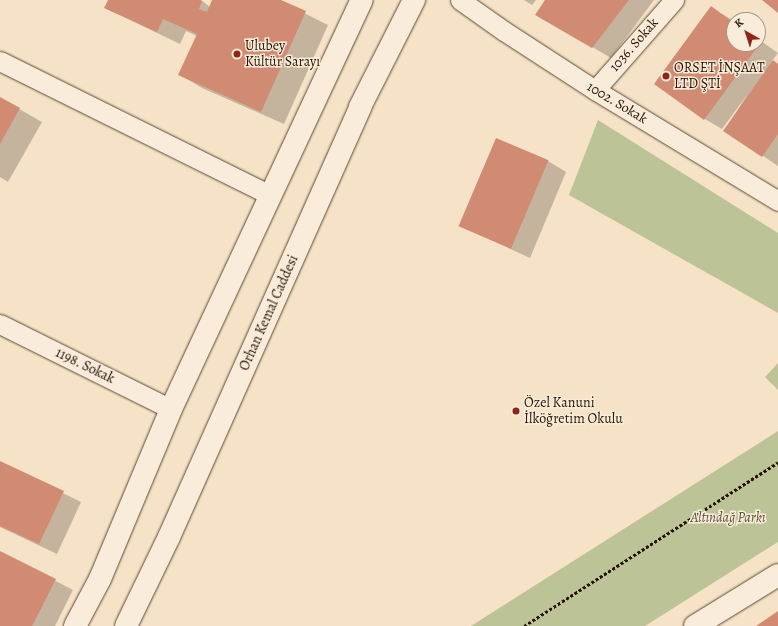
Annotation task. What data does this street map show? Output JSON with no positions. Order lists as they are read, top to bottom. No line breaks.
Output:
{"streets":{"main road":["Orhan Kemal Caddesi"],"street":["1036. Sokak","1002. Sokak","1198. Sokak"]},"crossings":[["1036. Sokak","1002. Sokak"]],"parks":["Altındağ Parkı"],"places":["Ulubey Kültür Sarayı","ORSET İNŞAAT LTD ŞTİ","Özel Kanuni İlköğretim Okulu"],"north":"top left"}
